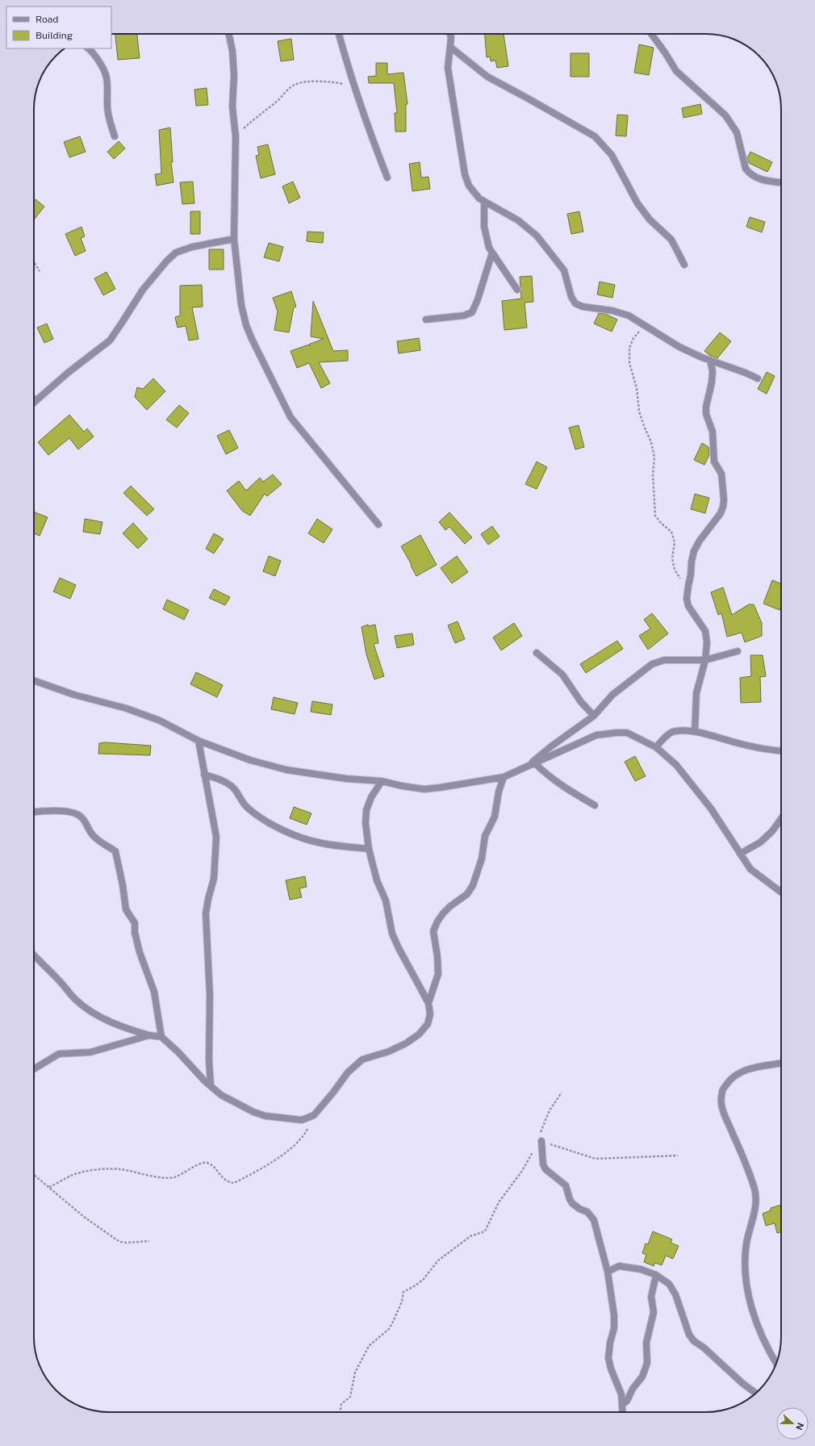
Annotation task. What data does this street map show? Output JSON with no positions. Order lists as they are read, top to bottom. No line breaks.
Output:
{"legend":["Road","Building"],"north":"right"}
